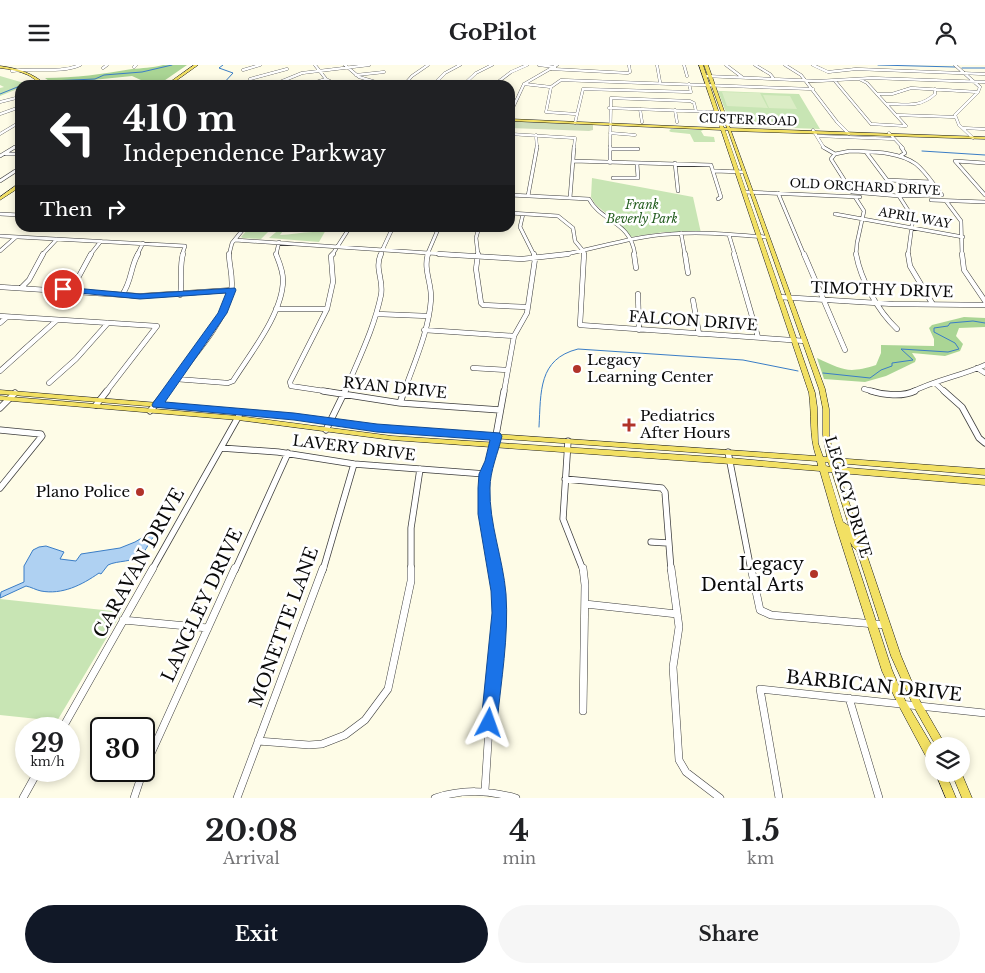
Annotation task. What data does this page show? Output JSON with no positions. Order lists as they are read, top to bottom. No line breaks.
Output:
{"streets":{"main road":["CUSTER ROAD","LEGACY DRIVE"],"street":["OLD ORCHARD DRIVE","APRIL WAY","TIMOTHY DRIVE","FALCON DRIVE","RYAN DRIVE","LAVERY DRIVE","CARAVAN DRIVE","LANGLEY DRIVE","MONETTE LANE","BARBICAN DRIVE"]},"crossings":[["CUSTER ROAD","LEGACY DRIVE"],["OLD ORCHARD DRIVE","LEGACY DRIVE"],["TIMOTHY DRIVE","LEGACY DRIVE"],["FALCON DRIVE","LEGACY DRIVE"],["LAVERY DRIVE","CARAVAN DRIVE"],["LAVERY DRIVE","LANGLEY DRIVE"],["LAVERY DRIVE","MONETTE LANE"],["LEGACY DRIVE","BARBICAN DRIVE"]],"parks":["Frank Beverly Park"],"places":{"other":["Legacy Learning Center","Plano Police","Legacy Dental Arts"],"health":["Pediatrics After Hours"]},"page":{"header":"GoPilot","turn":["410 m","Independence Parkway"],"then":"Then","speed":"29 km/h","limit":"30","eta":["20:08","Arrival","4","min","1.5","km"],"buttons":["Exit","Share"]}}
